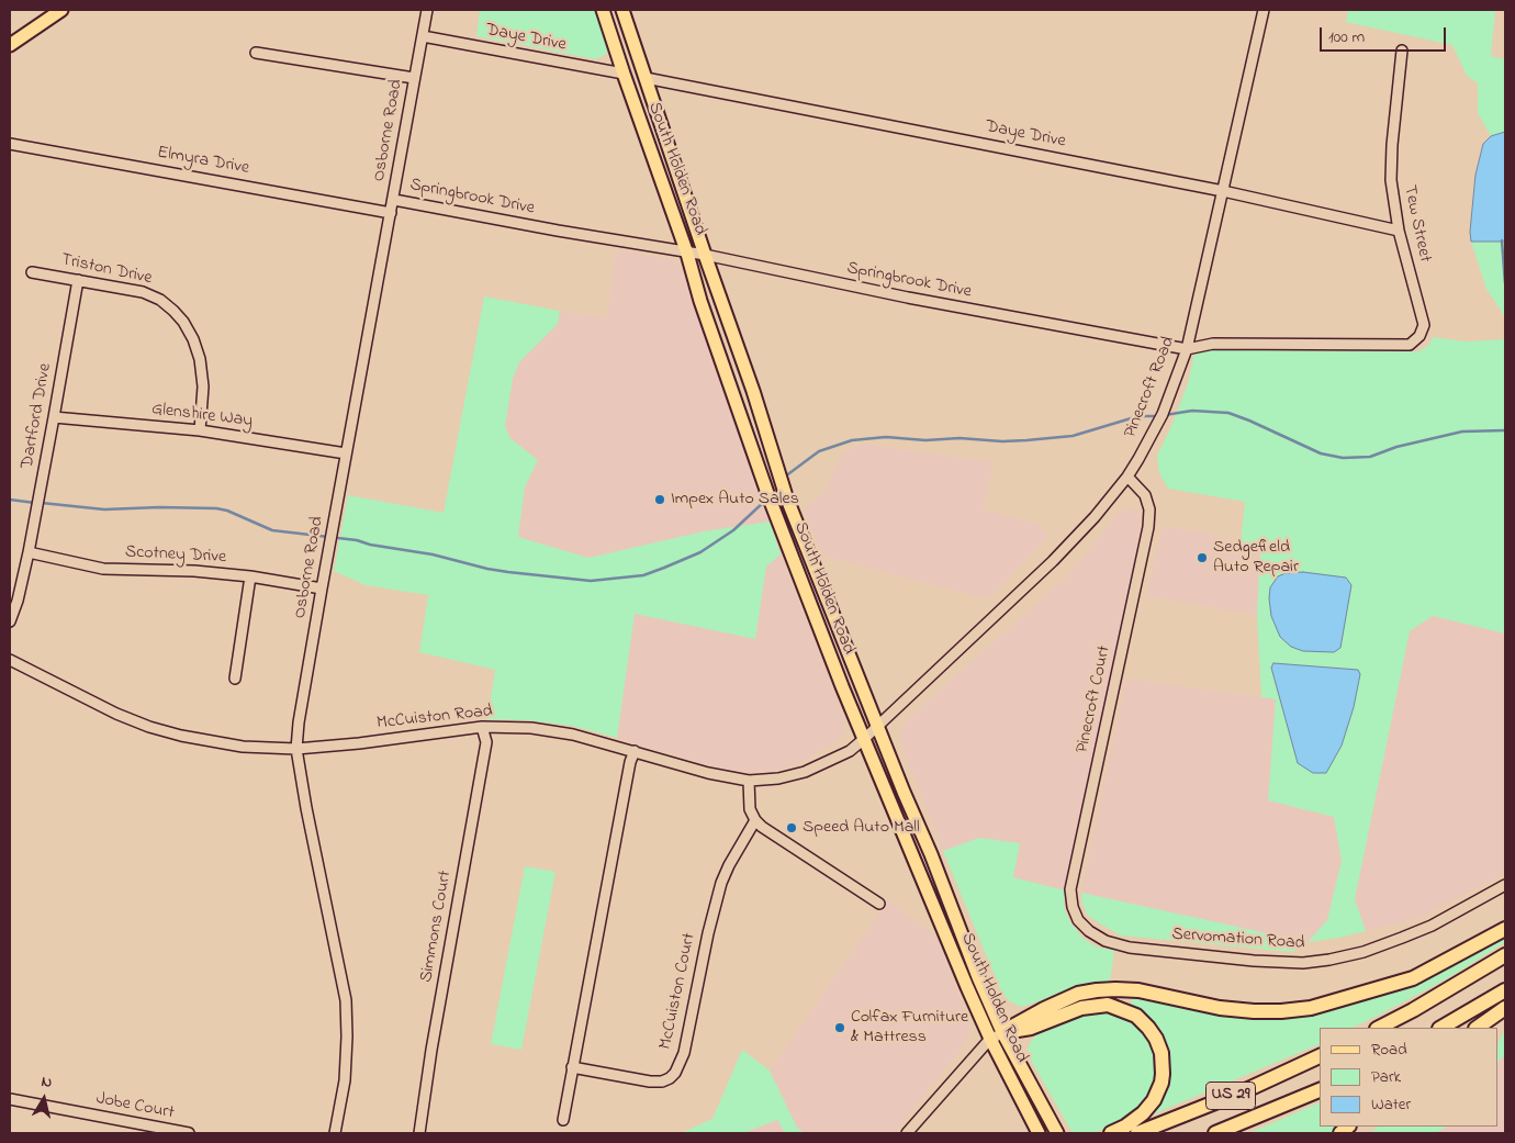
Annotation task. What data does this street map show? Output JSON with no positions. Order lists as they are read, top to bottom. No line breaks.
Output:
{"streets":{"highway":["US 29"],"main road":["South Holden Road"],"street":["Daye Drive","Osborne Road","Elmyra Drive","Springbrook Drive","Tew Street","Triston Drive","Pinecroft Road","Dartford Drive","Glenshire Way","Scotney Drive","Pinecroft Court","McCuiston Road","Simmons Court","Servomation Road","McCuiston Court","Jobe Court"]},"crossings":[["Daye Drive","Osborne Road"],["Daye Drive","South Holden Road"],["Daye Drive","Tew Street"],["Daye Drive","Pinecroft Road"],["Osborne Road","Elmyra Drive"],["Osborne Road","Springbrook Drive"],["Osborne Road","Glenshire Way"],["Osborne Road","Scotney Drive"],["Osborne Road","McCuiston Road"],["South Holden Road","Springbrook Drive"],["South Holden Road","Pinecroft Road"],["South Holden Road","McCuiston Road"],["Springbrook Drive","Tew Street"],["Springbrook Drive","Pinecroft Road"],["Triston Drive","Dartford Drive"],["Triston Drive","Glenshire Way"],["Pinecroft Road","Pinecroft Court"],["Pinecroft Road","McCuiston Road"],["Dartford Drive","Glenshire Way"],["Dartford Drive","Scotney Drive"],["Pinecroft Court","Servomation Road"],["McCuiston Road","Simmons Court"]],"places":["Impex Auto Sales","Sedgefield Auto Repair","Speed Auto Mall","Colfax Furniture & Mattress"],"legend":["Road","Park","Water"],"scale_bar":"100 m","north":"top"}
